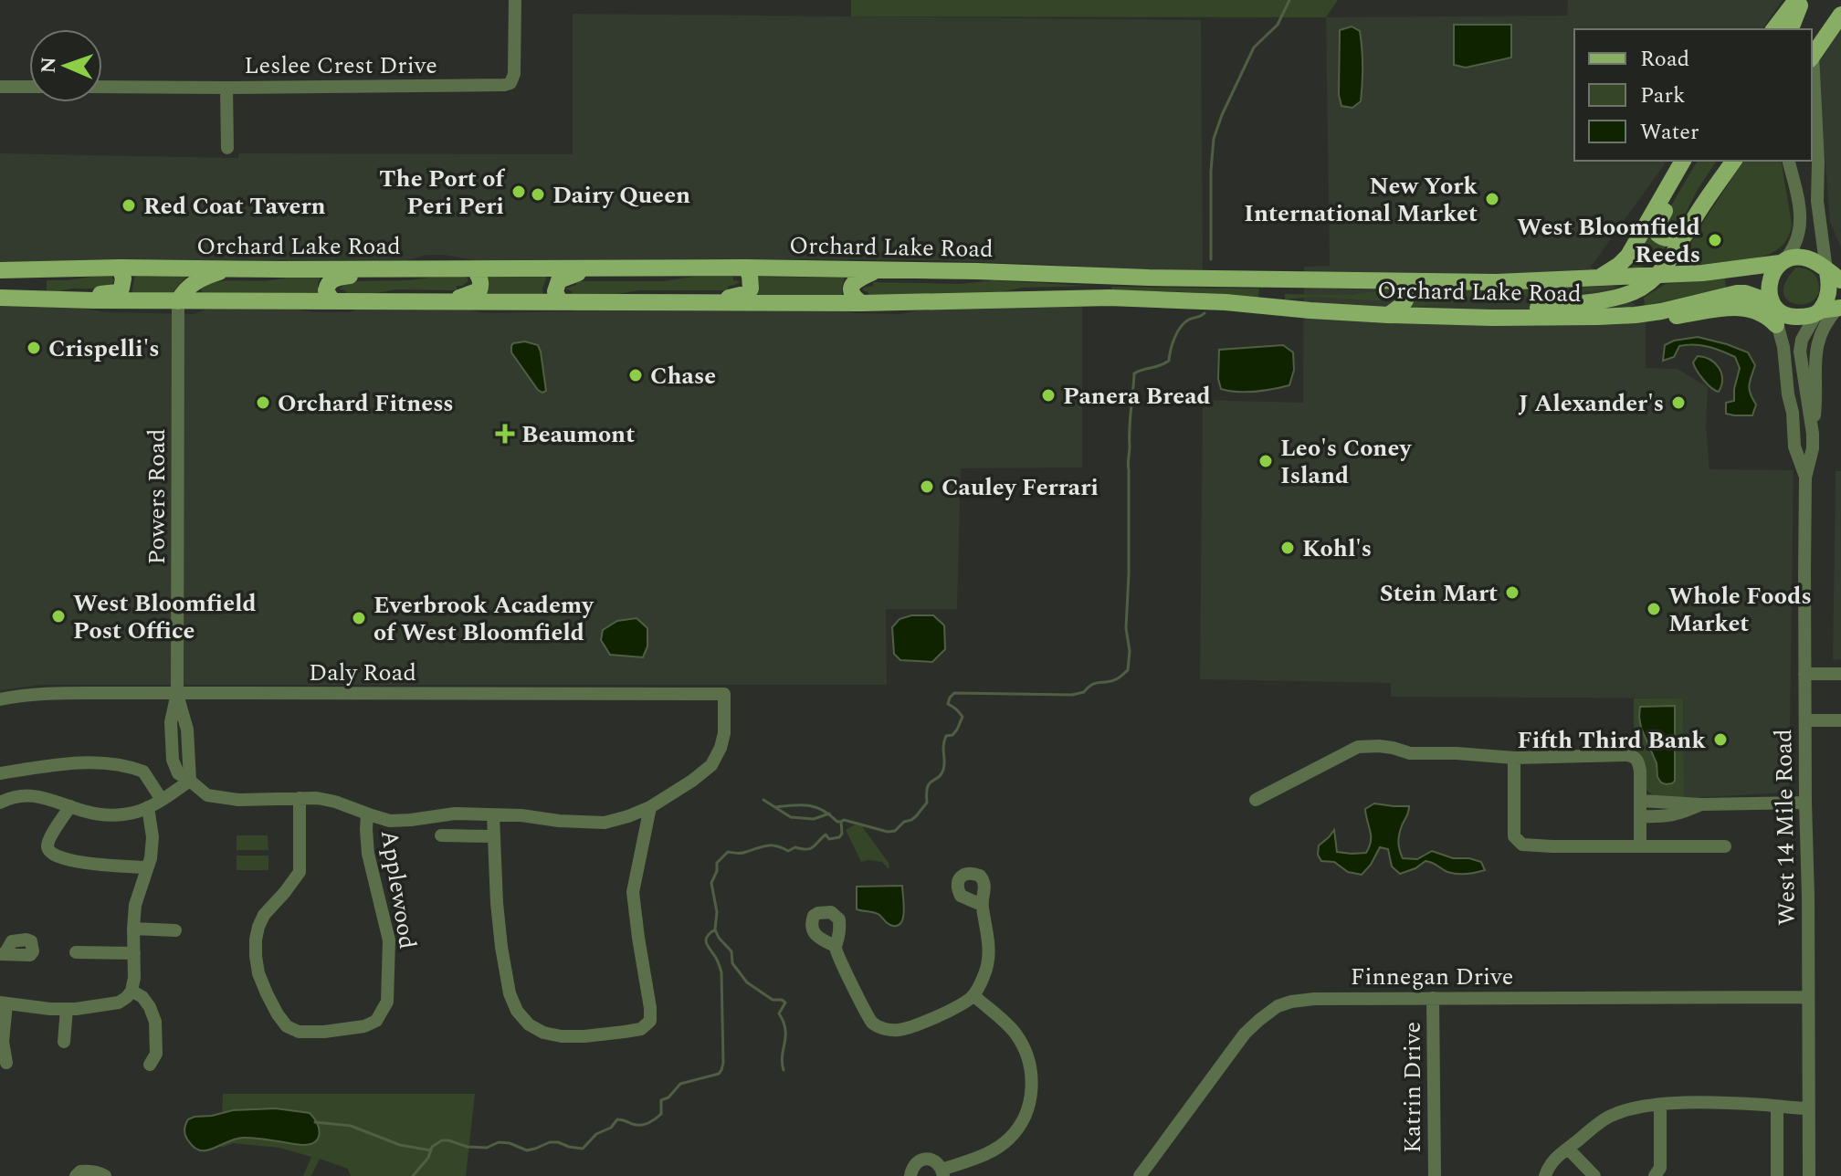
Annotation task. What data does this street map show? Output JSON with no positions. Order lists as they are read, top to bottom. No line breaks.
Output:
{"streets":{"main road":["Orchard Lake Road"],"street":["Leslee Crest Drive","Powers Road","Daly Road","West 14 Mile Road","Applewood","Finnegan Drive","Katrin Drive"]},"crossings":[["Orchard Lake Road","Powers Road"],["Orchard Lake Road","West 14 Mile Road"],["Powers Road","Daly Road"],["West 14 Mile Road","Finnegan Drive"],["Finnegan Drive","Katrin Drive"]],"places":{"other":["The Port of Peri Peri","Dairy Queen","New York International Market","Red Coat Tavern","West Bloomfield Reeds","Crispelli's","Chase","Panera Bread","Orchard Fitness","J Alexander's","Leo's Coney Island","Cauley Ferrari","Kohl's","Stein Mart","Whole Foods Market","West Bloomfield Post Office","Everbrook Academy of West Bloomfield","Fifth Third Bank"],"health":["Beaumont"]},"legend":["Road","Park","Water"],"north":"left"}
